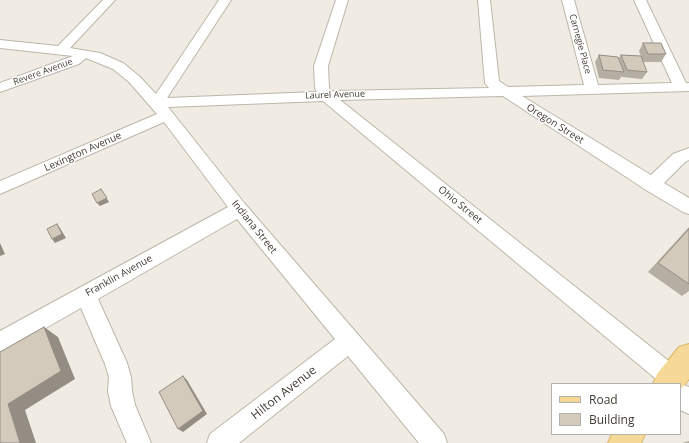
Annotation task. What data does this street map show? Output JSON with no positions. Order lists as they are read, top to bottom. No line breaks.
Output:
{"streets":{"street":["Carnegie Place","Revere Avenue","Laurel Avenue","Oregon Street","Lexington Avenue","Ohio Street","Indiana Street","Franklin Avenue","Hilton Avenue"]},"crossings":[["Carnegie Place","Laurel Avenue"],["Laurel Avenue","Oregon Street"],["Laurel Avenue","Lexington Avenue"],["Laurel Avenue","Ohio Street"],["Laurel Avenue","Indiana Street"],["Lexington Avenue","Indiana Street"],["Indiana Street","Franklin Avenue"],["Indiana Street","Hilton Avenue"]],"legend":["Road","Building"]}
